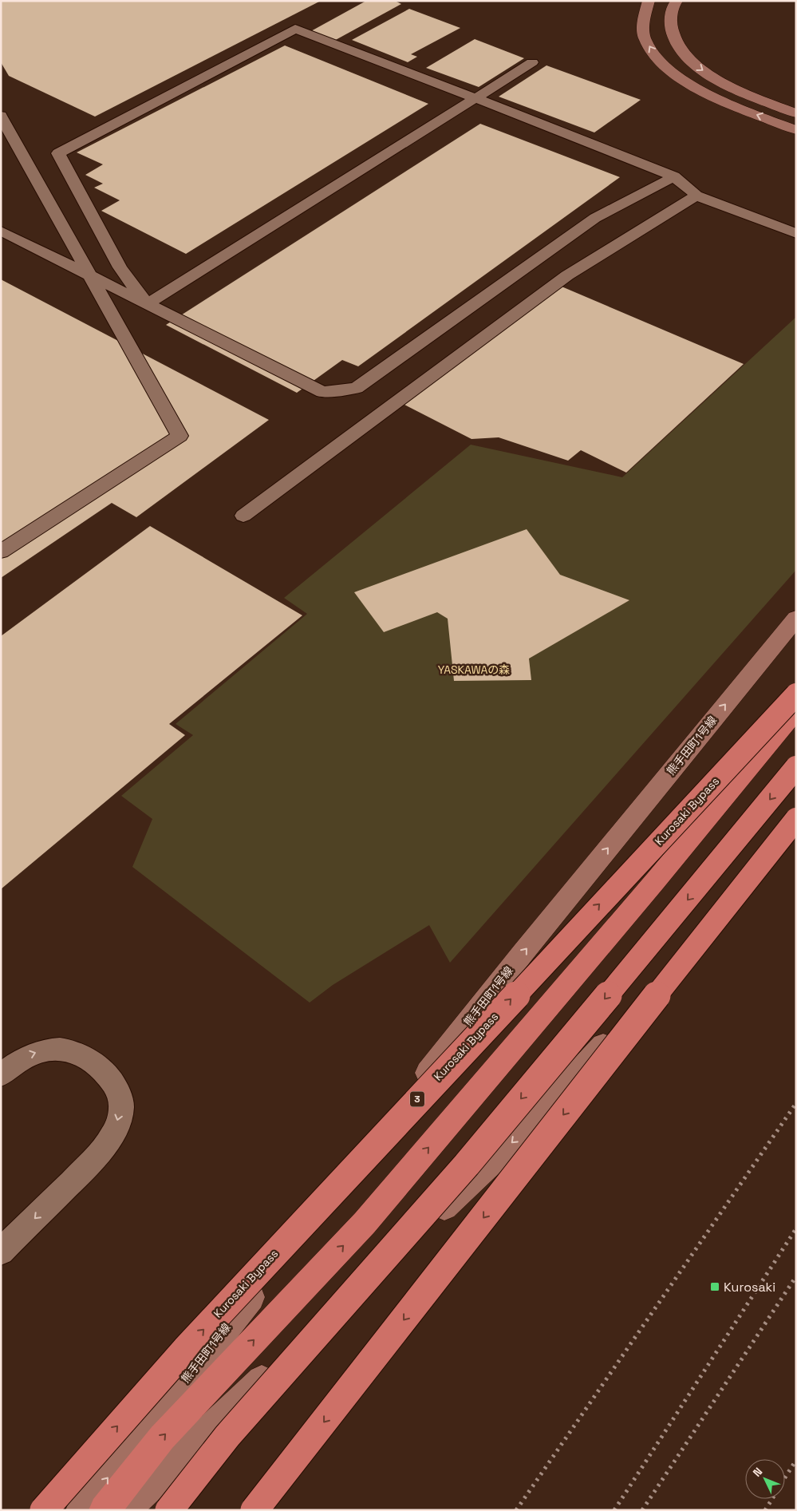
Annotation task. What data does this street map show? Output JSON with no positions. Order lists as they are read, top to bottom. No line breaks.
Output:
{"streets":{"highway":["Kurosaki Bypass","3"],"street":["熊手田町1号線"]},"parks":["YASKAWAの森"],"places":{"transit":["Kurosaki"]},"north":"top left"}
